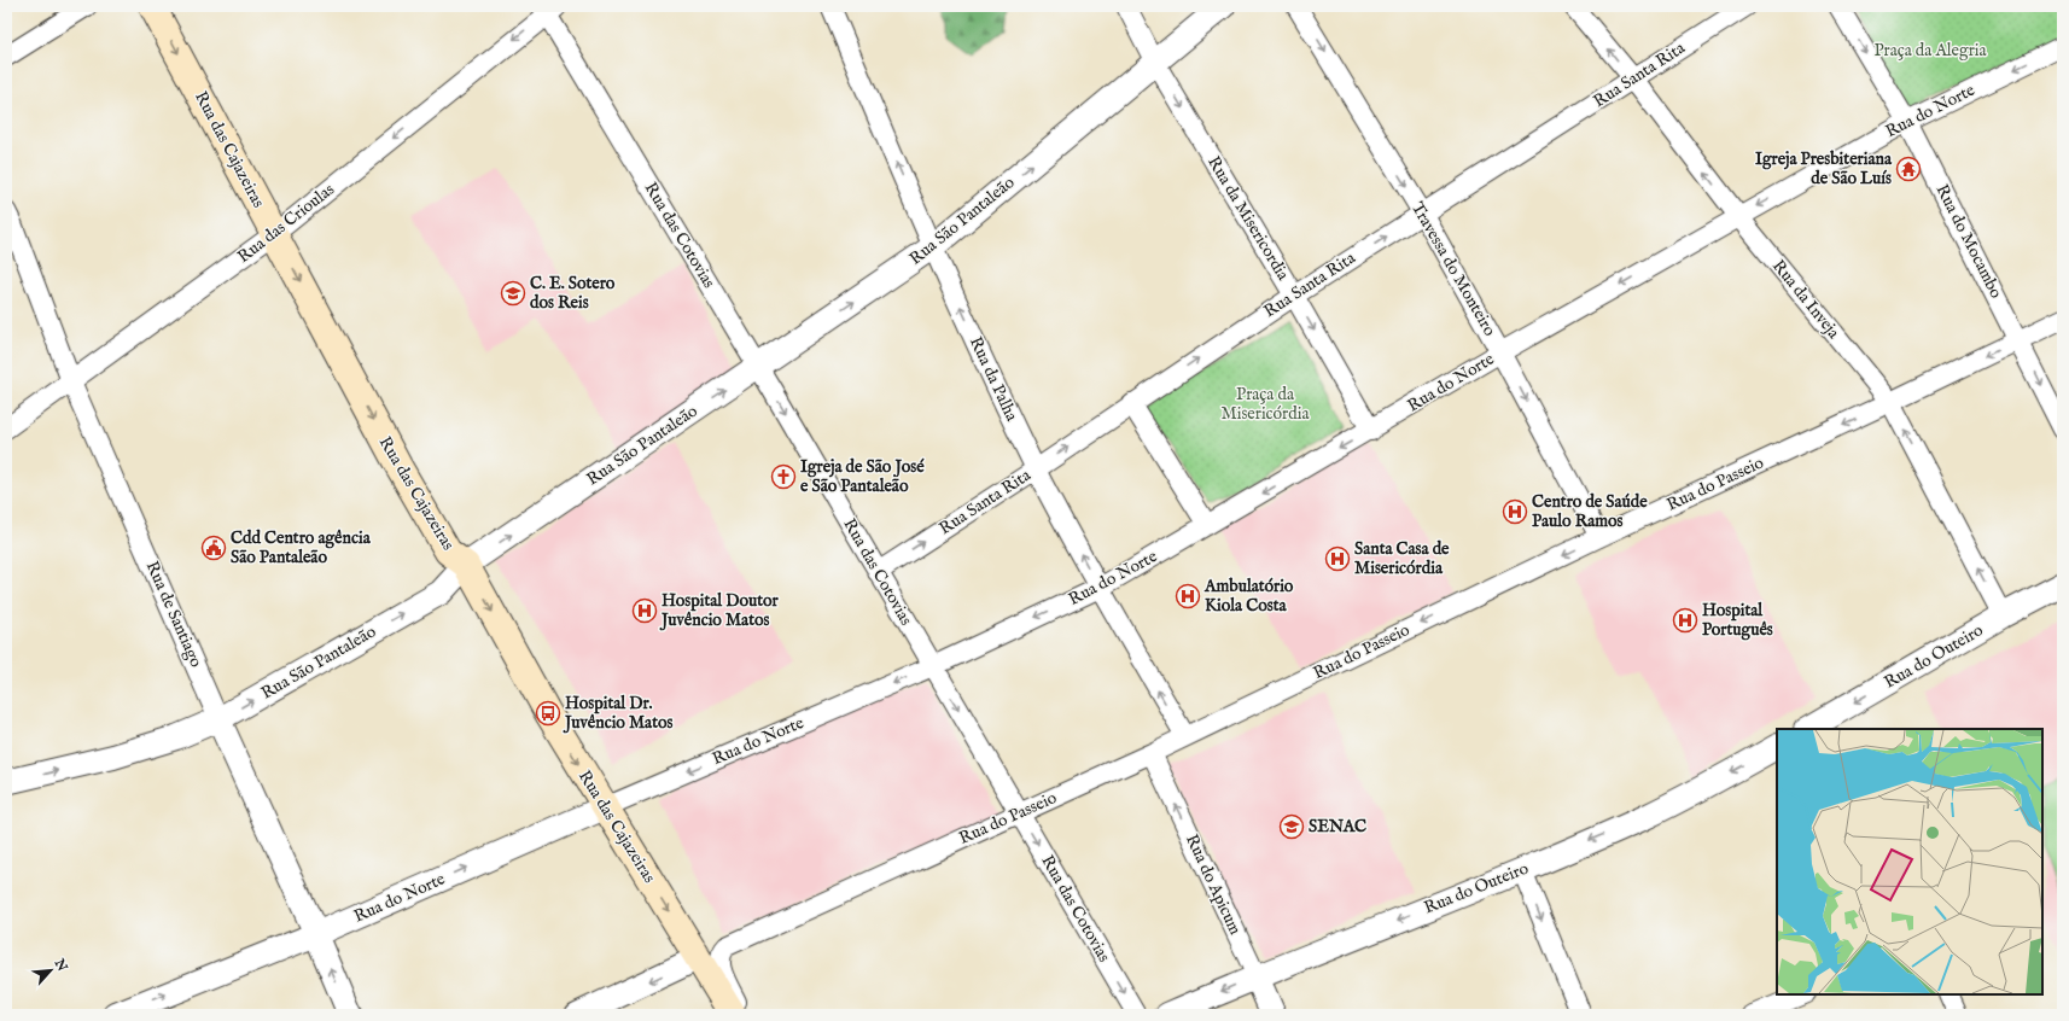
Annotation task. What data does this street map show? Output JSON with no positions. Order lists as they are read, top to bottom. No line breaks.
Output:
{"streets":{"main road":["Rua das Cajazeiras"],"street":["Rua Santa Rita","Rua do Norte","Rua da Misericordia","Rua São Pantaleão","Rua das Crioulas","Rua das Cotovias","Rua do Mocambo","Travessa do Monteiro","Rua da Inveja","Rua da Palha","Rua do Passeio","Rua de Santiago","Rua do Outeiro","Rua do Apicum"]},"crossings":[["Rua Santa Rita","Rua da Misericordia"],["Rua Santa Rita","Rua das Cotovias"],["Rua Santa Rita","Travessa do Monteiro"],["Rua Santa Rita","Rua da Inveja"],["Rua Santa Rita","Rua da Palha"],["Rua do Norte","Rua das Cajazeiras"],["Rua do Norte","Rua da Misericordia"],["Rua do Norte","Rua das Cotovias"],["Rua do Norte","Rua do Mocambo"],["Rua do Norte","Travessa do Monteiro"],["Rua do Norte","Rua da Inveja"],["Rua do Norte","Rua da Palha"],["Rua do Norte","Rua de Santiago"],["Rua das Cajazeiras","Rua São Pantaleão"],["Rua das Cajazeiras","Rua das Crioulas"],["Rua da Misericordia","Rua São Pantaleão"],["Rua São Pantaleão","Rua das Cotovias"],["Rua São Pantaleão","Rua da Palha"],["Rua São Pantaleão","Rua de Santiago"],["Rua das Crioulas","Rua das Cotovias"],["Rua das Crioulas","Rua de Santiago"],["Rua das Cotovias","Rua do Passeio"],["Rua do Mocambo","Rua do Passeio"],["Travessa do Monteiro","Rua do Passeio"],["Rua da Inveja","Rua do Passeio"],["Rua da Inveja","Rua do Outeiro"],["Rua da Palha","Rua do Passeio"],["Rua do Passeio","Rua do Apicum"],["Rua do Outeiro","Rua do Apicum"]],"one_way":["Rua Santa Rita","Rua das Cajazeiras","Rua da Misericordia","Rua São Pantaleão","Rua das Crioulas","Rua das Cotovias","Rua do Mocambo","Travessa do Monteiro","Rua da Inveja","Rua da Palha","Rua do Passeio","Rua do Outeiro","Rua do Apicum"],"parks":["Praça da Alegria","Praça da Misericórdia"],"places":{"temple":["Igreja Presbiteriana de São Luís"],"school or university":["C. E. Sotero dos Reis","SENAC"],"church":["Igreja de São José e São Pantaleão"],"hospital":["Centro de Saúde Paulo Ramos","Santa Casa de Misericórdia","Ambulatório Kiola Costa","Hospital Doutor Juvêncio Matos","Hospital Português"],"public building":["Cdd Centro agência São Pantaleão"],"bus stop":["Hospital Dr. Juvêncio Matos"]},"north":"top right"}
